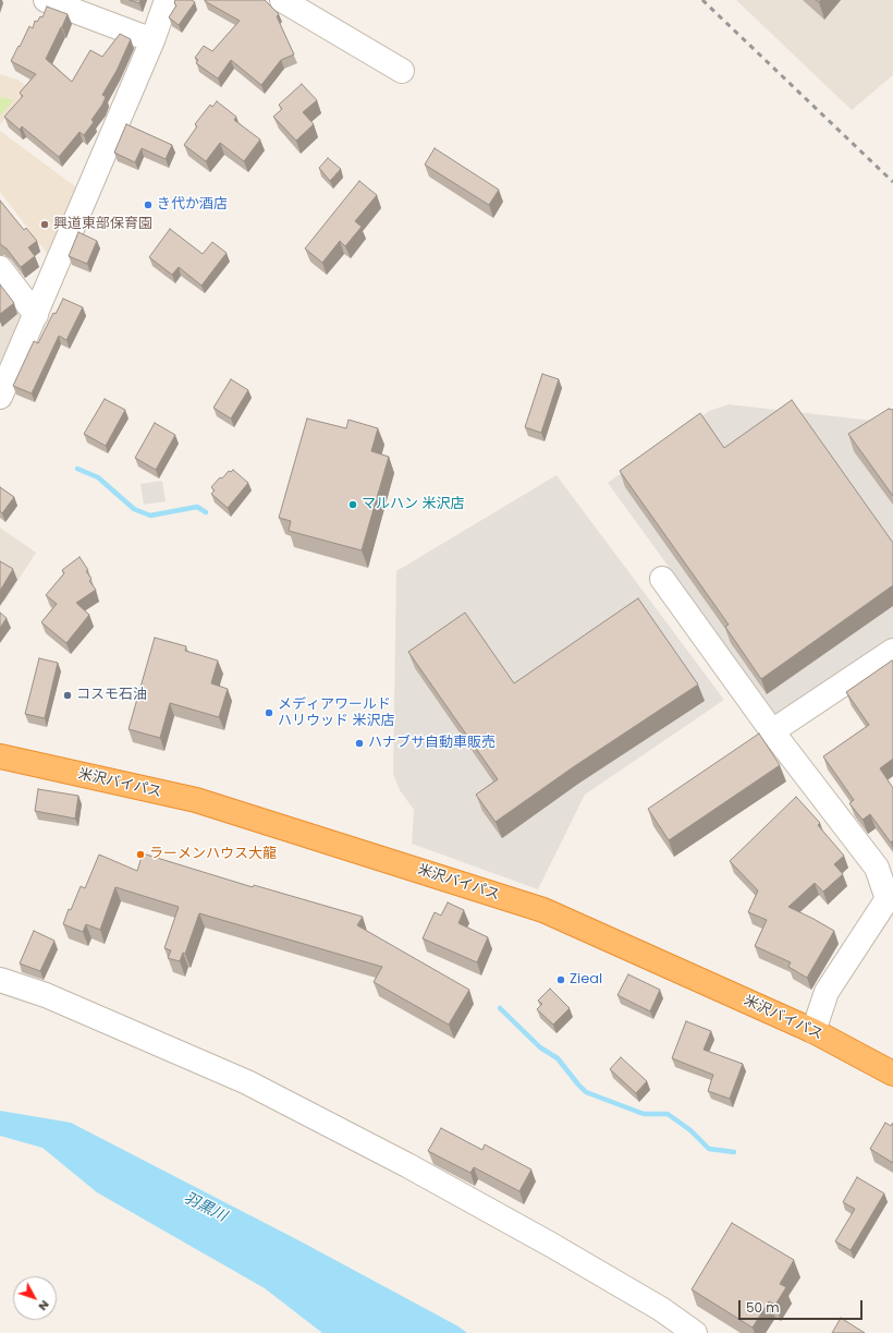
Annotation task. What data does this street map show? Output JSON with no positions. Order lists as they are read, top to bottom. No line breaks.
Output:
{"streets":{"highway":["米沢バイパス"]},"water":["羽黒川"],"places":["き代か酒店","興道東部保育園","マルハン 米沢店","コスモ石油","メディアワールド ハリウッド 米沢店","ハナブサ自動車販売","ラーメンハウス大龍","Zieal"],"scale_bar":"50 m","north":"bottom right"}
